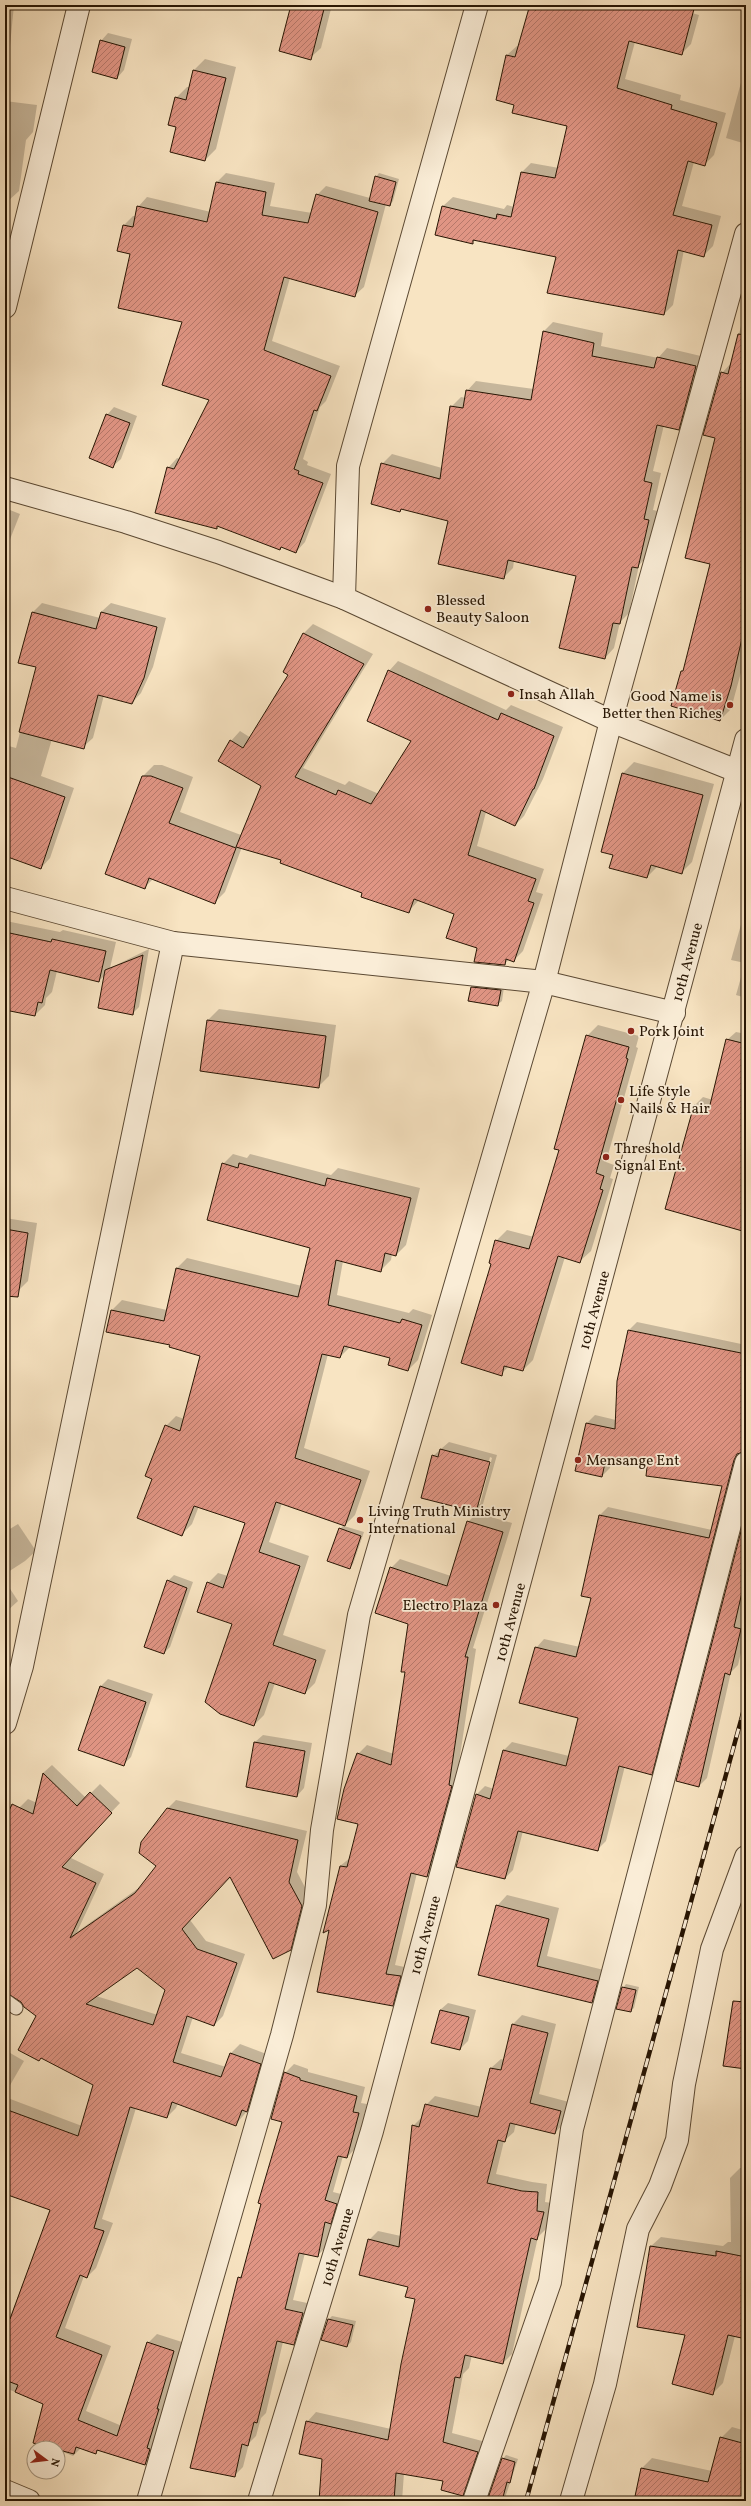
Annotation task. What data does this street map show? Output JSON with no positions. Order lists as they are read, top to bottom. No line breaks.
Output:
{"streets":{"street":["10th Avenue"]},"places":["Blessed Beauty Saloon","Insah Allah","Good Name is Better then Riches","Pork Joint","Life Style Nails & Hair","Threshold Signal Ent.","Mensange Ent","Living Truth Ministry International","Electro Plaza"],"north":"right"}
